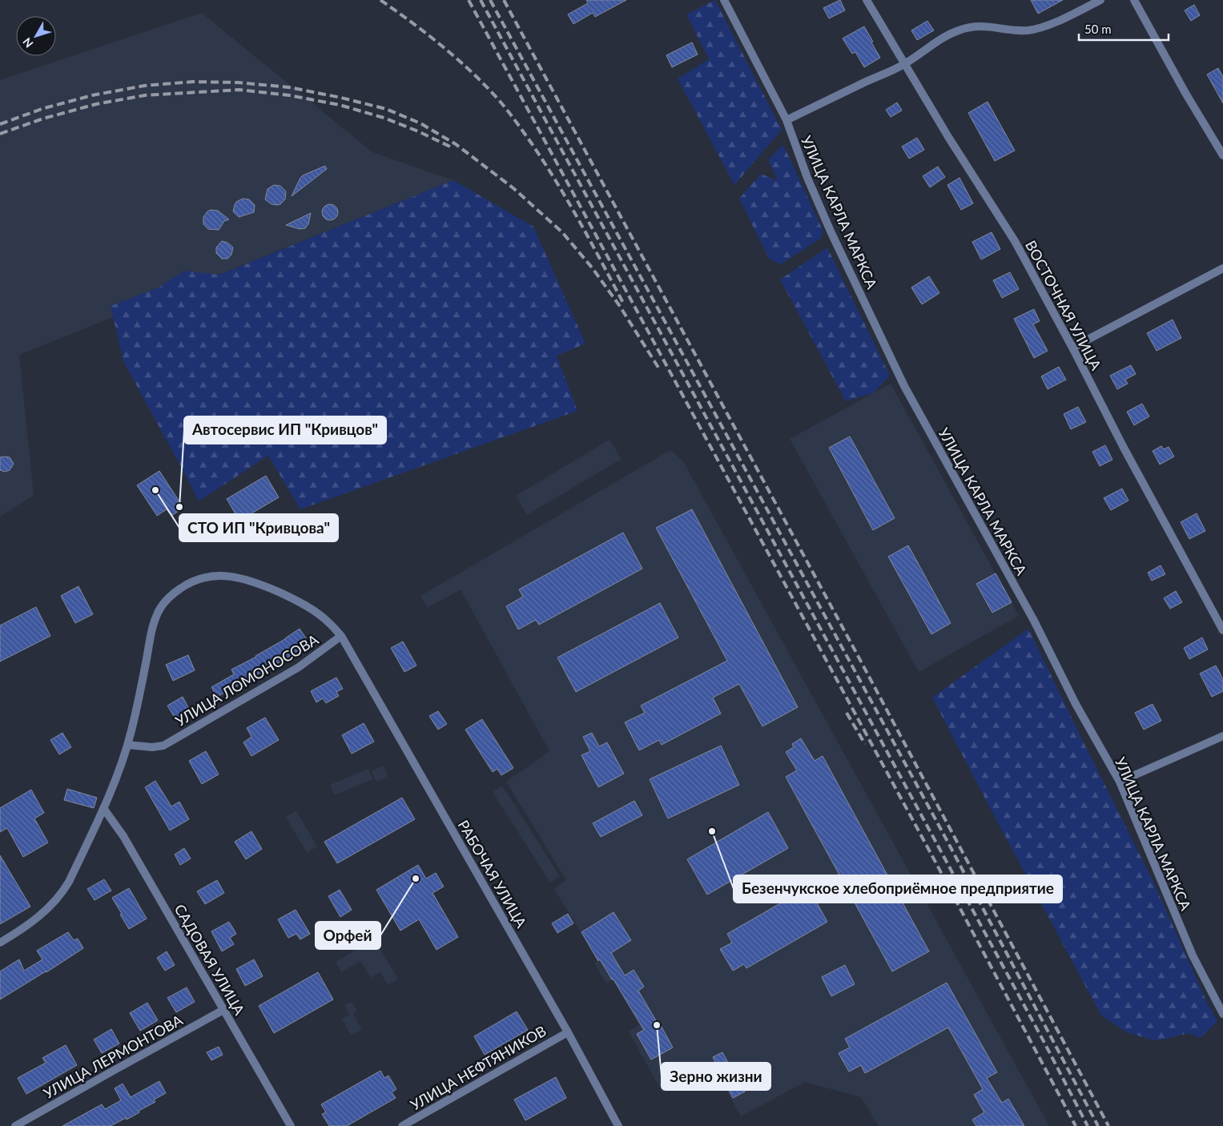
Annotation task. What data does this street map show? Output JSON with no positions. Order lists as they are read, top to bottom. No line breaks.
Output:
{"streets":{"street":["УЛИЦА КАРЛА МАРКСА","ВОСТОЧНАЯ УЛИЦА","УЛИЦА ЛОМОНОСОВА","РАБОЧАЯ УЛИЦА","САДОВАЯ УЛИЦА","УЛИЦА ЛЕРМОНТОВА","УЛИЦА НЕФТЯНИКОВ"]},"crossings":[["УЛИЦА ЛОМОНОСОВА","РАБОЧАЯ УЛИЦА"],["УЛИЦА ЛОМОНОСОВА","САДОВАЯ УЛИЦА"],["РАБОЧАЯ УЛИЦА","УЛИЦА НЕФТЯНИКОВ"],["САДОВАЯ УЛИЦА","УЛИЦА ЛЕРМОНТОВА"]],"places":["СТО ИП \"Кривцова\"","Автосервис ИП \"Кривцов\"","Безенчукское хлебоприёмное предприятие","Орфей","Зерно жизни"],"scale_bar":"50 m","north":"bottom left"}
